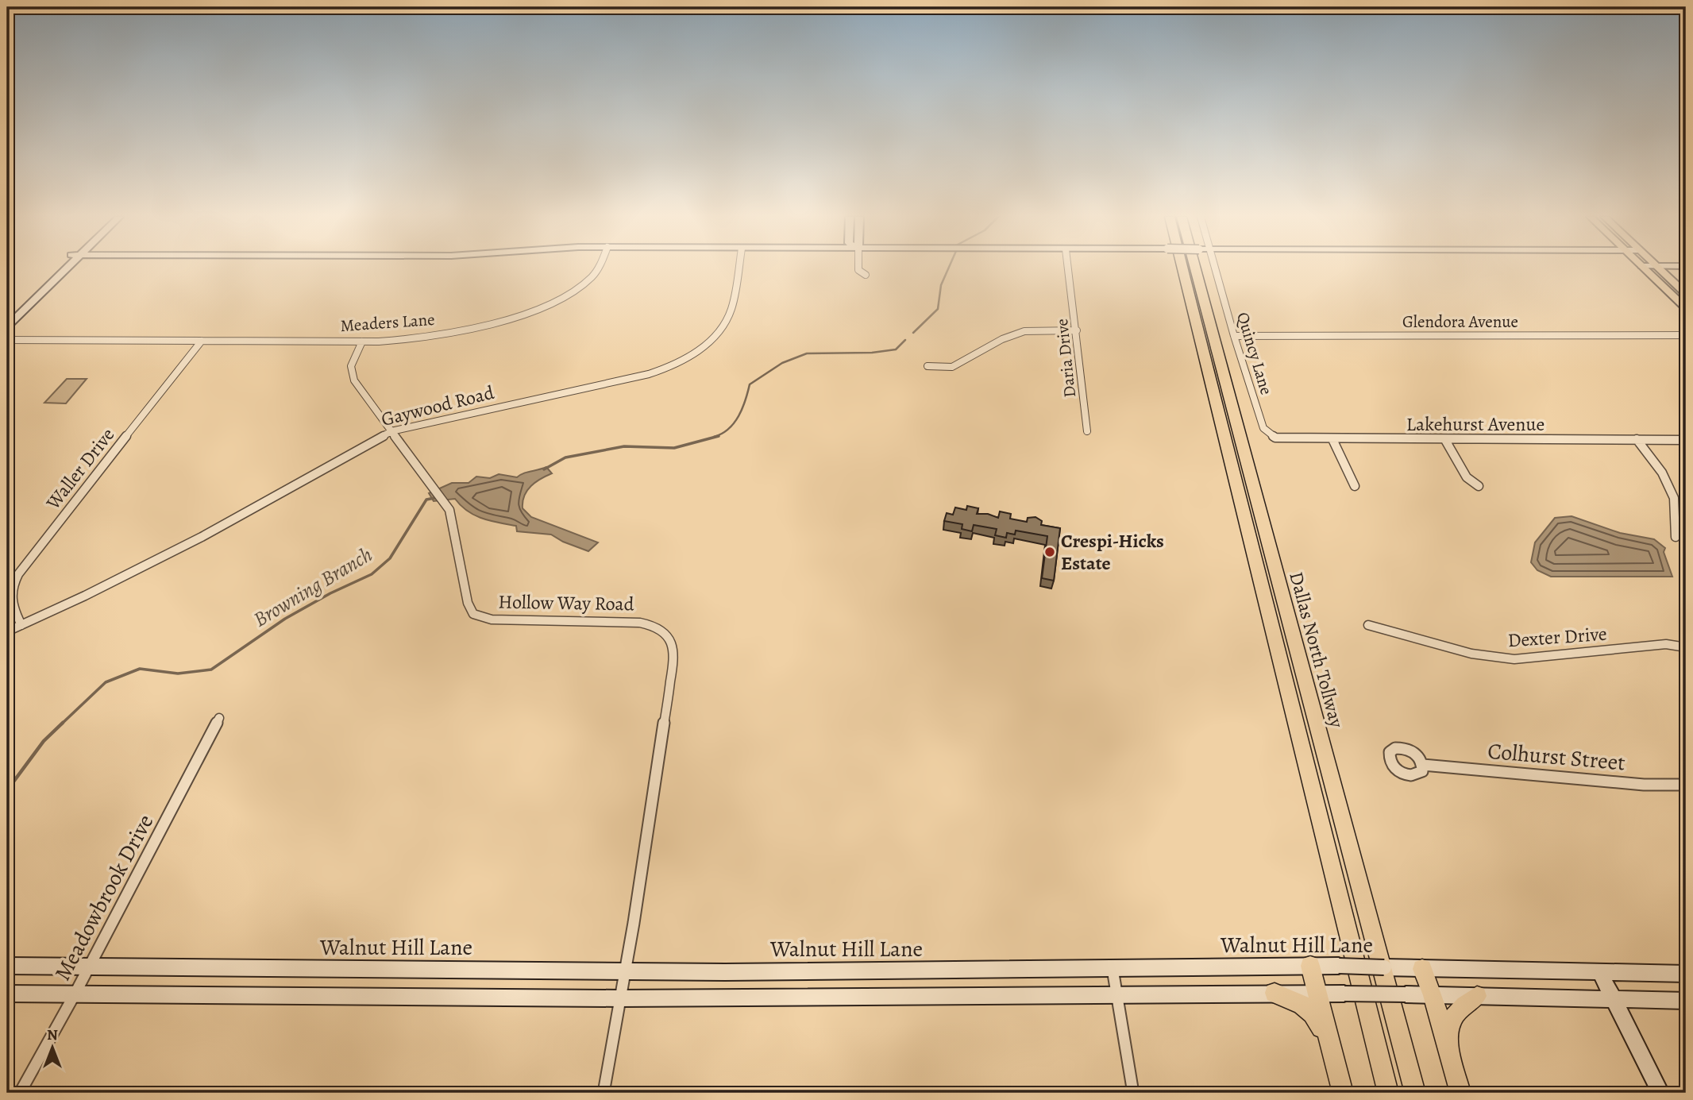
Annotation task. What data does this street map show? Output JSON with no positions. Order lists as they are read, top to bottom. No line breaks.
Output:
{"streets":{"highway":["Dallas North Tollway"],"main road":["Walnut Hill Lane"],"street":["Glendora Avenue","Meaders Lane","Quincy Lane","Daria Drive","Gaywood Road","Lakehurst Avenue","Waller Drive","Hollow Way Road","Dexter Drive","Colhurst Street","Meadowbrook Drive"]},"crossings":[["Glendora Avenue","Quincy Lane"],["Meaders Lane","Waller Drive"],["Meaders Lane","Hollow Way Road"],["Quincy Lane","Lakehurst Avenue"],["Gaywood Road","Waller Drive"],["Gaywood Road","Hollow Way Road"],["Hollow Way Road","Walnut Hill Lane"],["Meadowbrook Drive","Walnut Hill Lane"]],"water":["Browning Branch"],"places":["Crespi-Hicks Estate"],"north":"top"}
